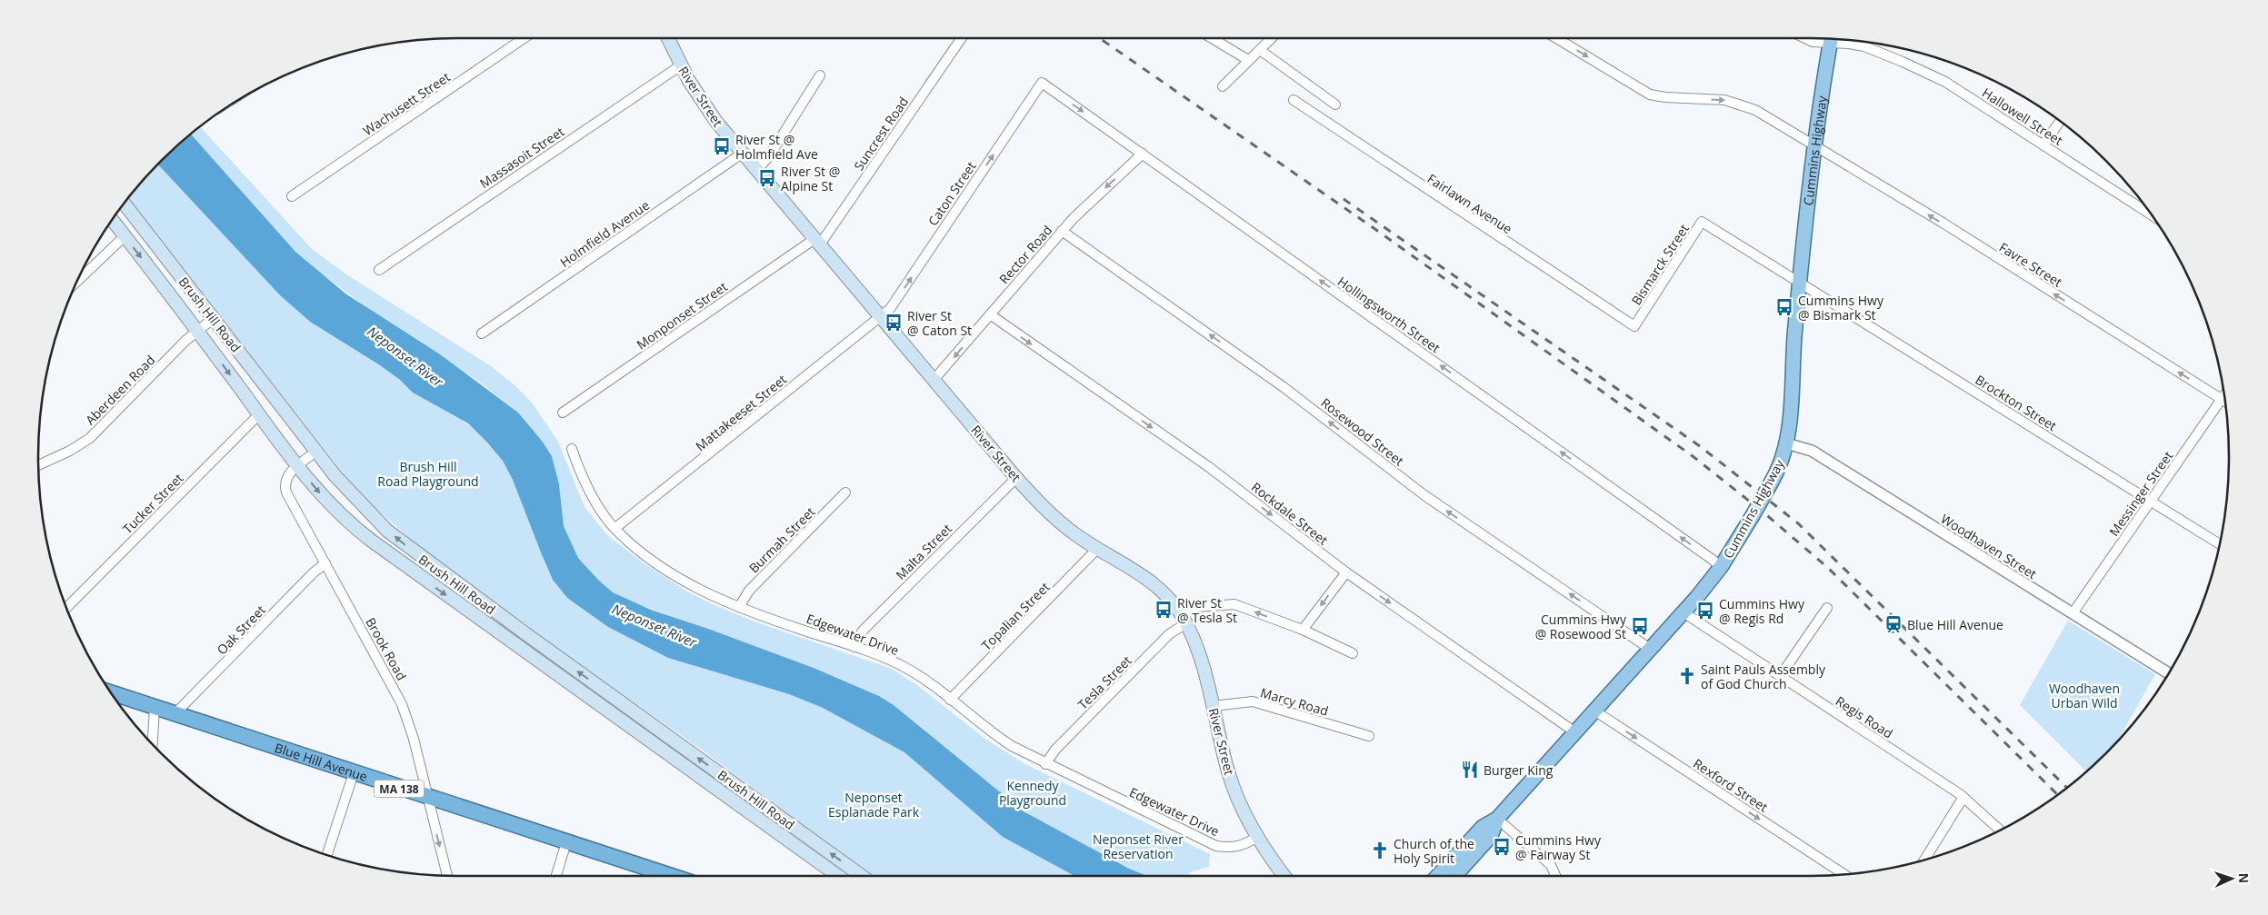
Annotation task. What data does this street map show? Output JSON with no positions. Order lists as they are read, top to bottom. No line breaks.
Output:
{"streets":{"highway":["Blue Hill Avenue","MA 138"],"main road":["River Street","Cummins Highway","Brush Hill Road"],"street":["Wachusett Street","Hallowell Street","Suncrest Road","Massasoit Street","Caton Street","Fairlawn Avenue","Holmfield Avenue","Rector Road","Bismarck Street","Favre Street","Hollingsworth Street","Monponset Street","Aberdeen Road","Brockton Street","Mattakeeset Street","Rosewood Street","Messinger Street","Tucker Street","Rockdale Street","Burmah Street","Woodhaven Street","Malta Street","Topalian Street","Oak Street","Edgewater Drive","Brook Road","Tesla Street","Marcy Road","Regis Road","Rexford Street"]},"crossings":[["River Street","Suncrest Road"],["River Street","Massasoit Street"],["River Street","Caton Street"],["River Street","Holmfield Avenue"],["River Street","Rector Road"],["River Street","Monponset Street"],["River Street","Mattakeeset Street"],["River Street","Malta Street"],["River Street","Topalian Street"],["River Street","Edgewater Drive"],["River Street","Tesla Street"],["River Street","Marcy Road"],["Suncrest Road","Monponset Street"],["Cummins Highway","Bismarck Street"],["Cummins Highway","Favre Street"],["Cummins Highway","Hollingsworth Street"],["Cummins Highway","Brockton Street"],["Cummins Highway","Rosewood Street"],["Cummins Highway","Rockdale Street"],["Cummins Highway","Woodhaven Street"],["Cummins Highway","Regis Road"],["Cummins Highway","Rexford Street"],["Caton Street","Hollingsworth Street"],["Caton Street","Mattakeeset Street"],["Fairlawn Avenue","Bismarck Street"],["Rector Road","Hollingsworth Street"],["Rector Road","Rosewood Street"],["Rector Road","Rockdale Street"],["Bismarck Street","Brockton Street"],["Favre Street","Messinger Street"],["Brush Hill Road","Aberdeen Road"],["Brush Hill Road","Tucker Street"],["Brush Hill Road","Brook Road"],["Brockton Street","Messinger Street"],["Mattakeeset Street","Edgewater Drive"],["Messinger Street","Woodhaven Street"],["Burmah Street","Edgewater Drive"],["Malta Street","Edgewater Drive"],["Topalian Street","Edgewater Drive"],["Oak Street","Brook Road"],["Oak Street","Blue Hill Avenue"],["Edgewater Drive","Tesla Street"],["Brook Road","Blue Hill Avenue"]],"one_way":["Caton Street","Rector Road","Rosewood Street","Rockdale Street","Rexford Street"],"water":["Neponset River"],"parks":["Brush Hill Road Playground","Woodhaven Urban Wild","Kennedy Playground","Neponset Esplanade Park","Neponset River Reservation"],"places":{"bus stop":["River St @ Holmfield Ave","River St @ Alpine St","Cummins Hwy @ Bismark St","River St @ Caton St","River St @ Tesla St","Cummins Hwy @ Regis Rd","Cummins Hwy @ Rosewood St","Cummins Hwy @ Fairway St"],"station":["Blue Hill Avenue"],"church":["Saint Pauls Assembly of God Church","Church of the Holy Spirit"],"restaurant":["Burger King"]},"north":"right"}
